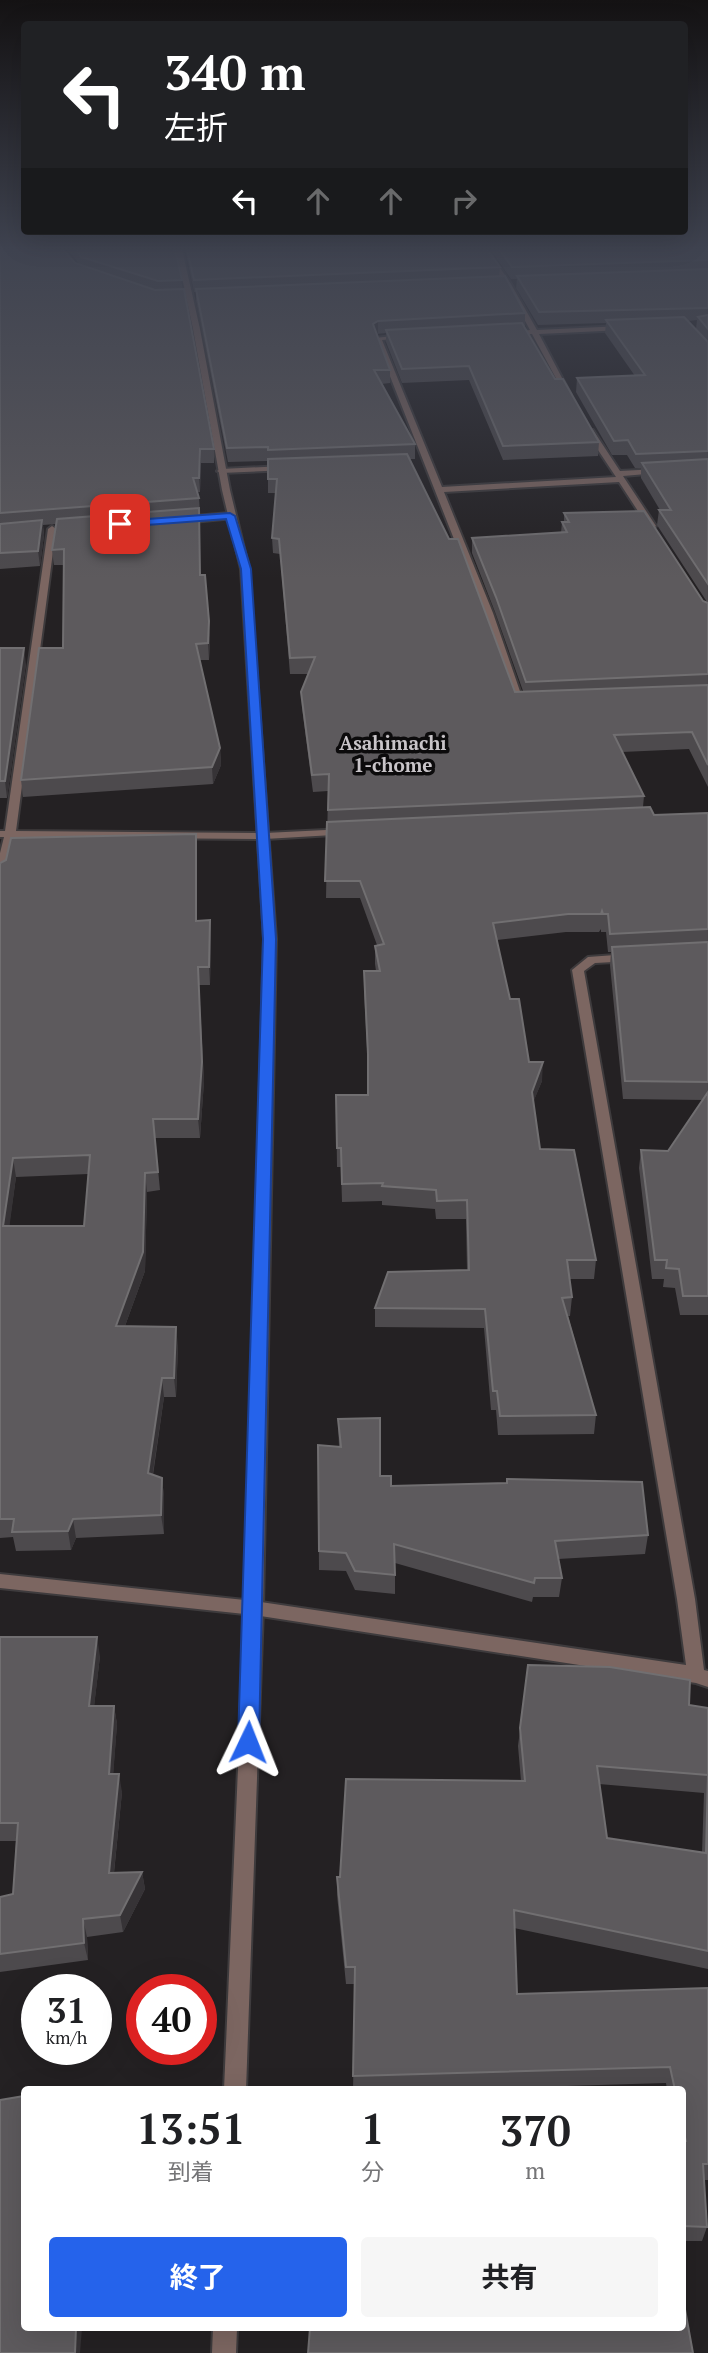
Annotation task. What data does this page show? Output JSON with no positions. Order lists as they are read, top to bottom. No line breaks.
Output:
{"districts":["Asahimachi 1-chome"],"page":{"turn":["340 m","左折"],"speed":"31 km/h","limit":"40","eta":["13:51","到着","1","分","370","m"],"buttons":["終了","共有"]}}
